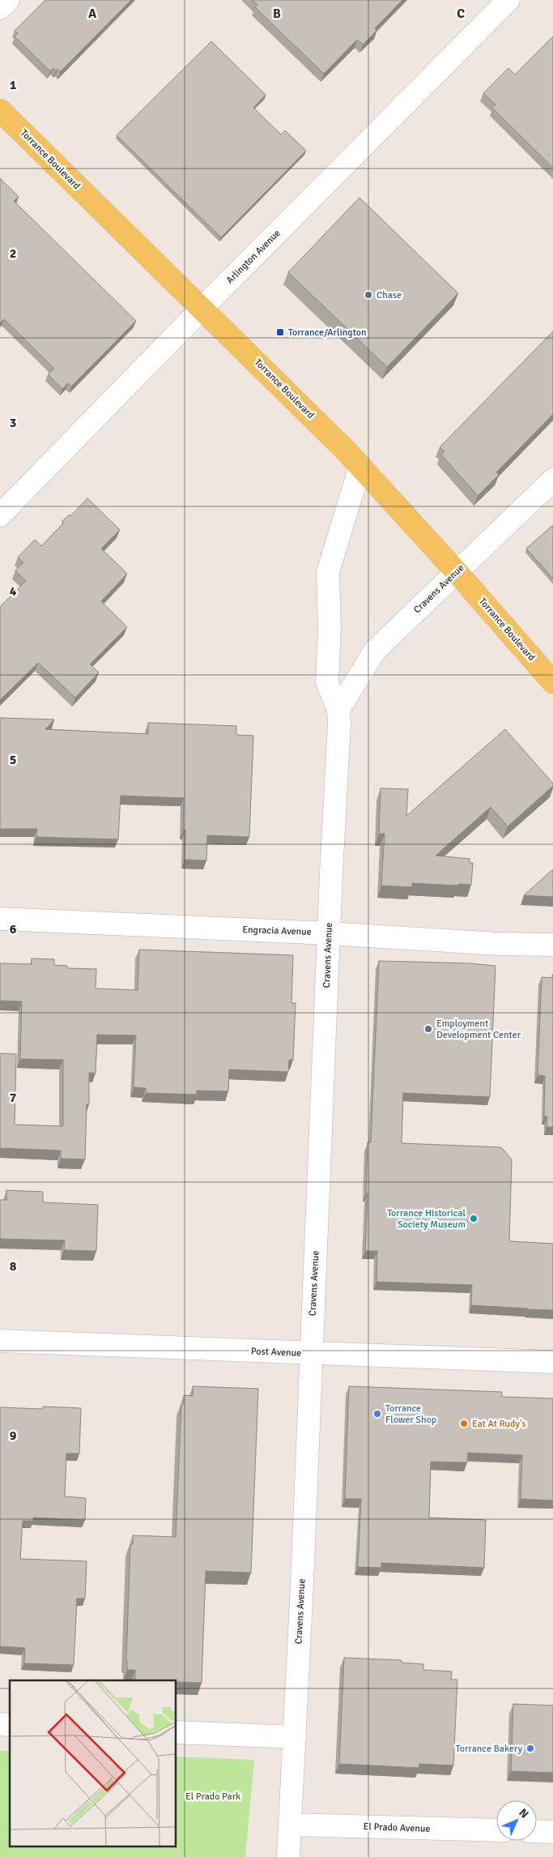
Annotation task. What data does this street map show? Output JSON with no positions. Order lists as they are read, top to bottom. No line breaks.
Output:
{"streets":{"main road":["Torrance Boulevard"],"street":["Arlington Avenue","Cravens Avenue","Engracia Avenue","Post Avenue","El Prado Avenue"]},"crossings":[["Torrance Boulevard","Arlington Avenue"],["Torrance Boulevard","Cravens Avenue"],["Cravens Avenue","Engracia Avenue"],["Cravens Avenue","Post Avenue"],["Cravens Avenue","El Prado Avenue"]],"parks":["El Prado Park"],"places":{"other":["Chase","Employment Development Center","Torrance Historical Society Museum","Torrance Flower Shop","Eat At Rudy's","Torrance Bakery"],"transit":["Torrance/Arlington"]},"north":"top right","grid":{"columns":["A","B","C"],"rows":["1","2","3","4","5","6","7","8","9"]}}
